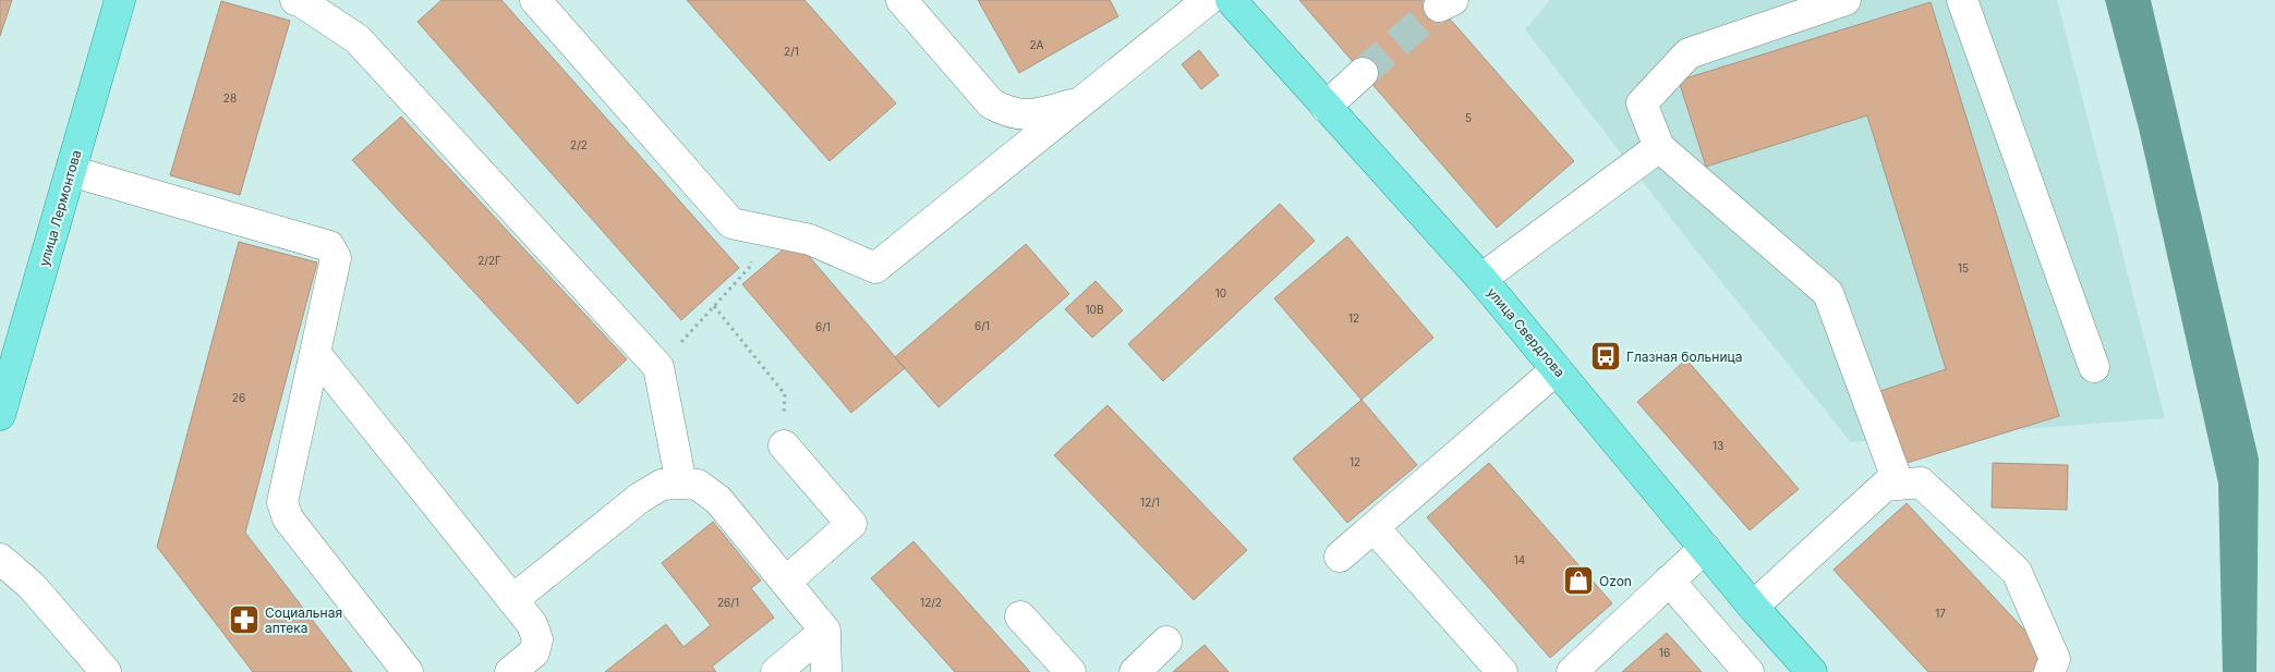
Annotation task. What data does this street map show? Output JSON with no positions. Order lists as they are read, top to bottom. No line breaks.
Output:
{"streets":{"main road":["улица Лермонтова","улица Свердлова"]},"places":{"bus stop":["Глазная больница"],"shop":["Ozon"],"pharmacy":["Социальная аптека"]},"house_numbers":["2А","2/1","28","5","2/2","2/2Г","15","10","10В","12","6/1","6/1","26","13","12","12/1","14","26/1","12/2","17","16"]}
